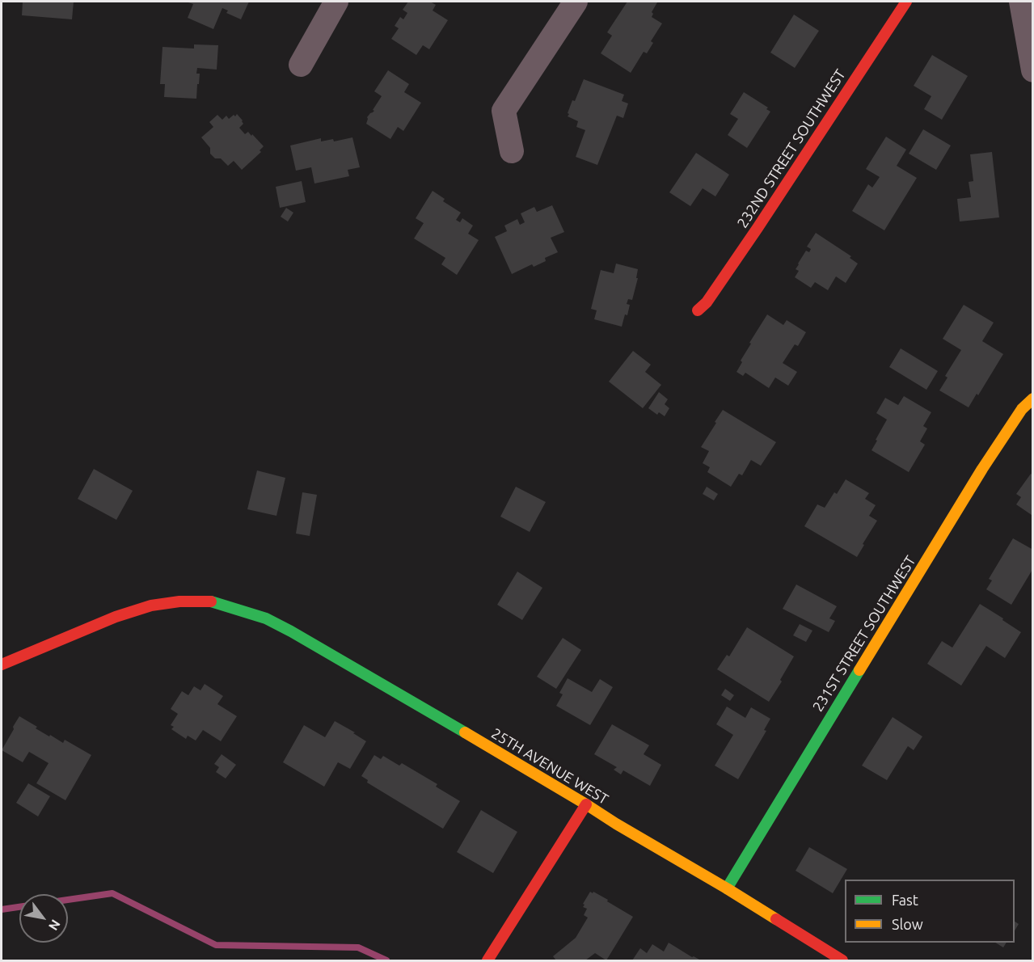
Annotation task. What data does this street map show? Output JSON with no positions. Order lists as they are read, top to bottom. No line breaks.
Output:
{"streets":{"street":["232ND STREET SOUTHWEST","231ST STREET SOUTHWEST","25TH AVENUE WEST"]},"crossings":[["231ST STREET SOUTHWEST","25TH AVENUE WEST"]],"legend":["Fast","Slow"],"north":"bottom right"}
